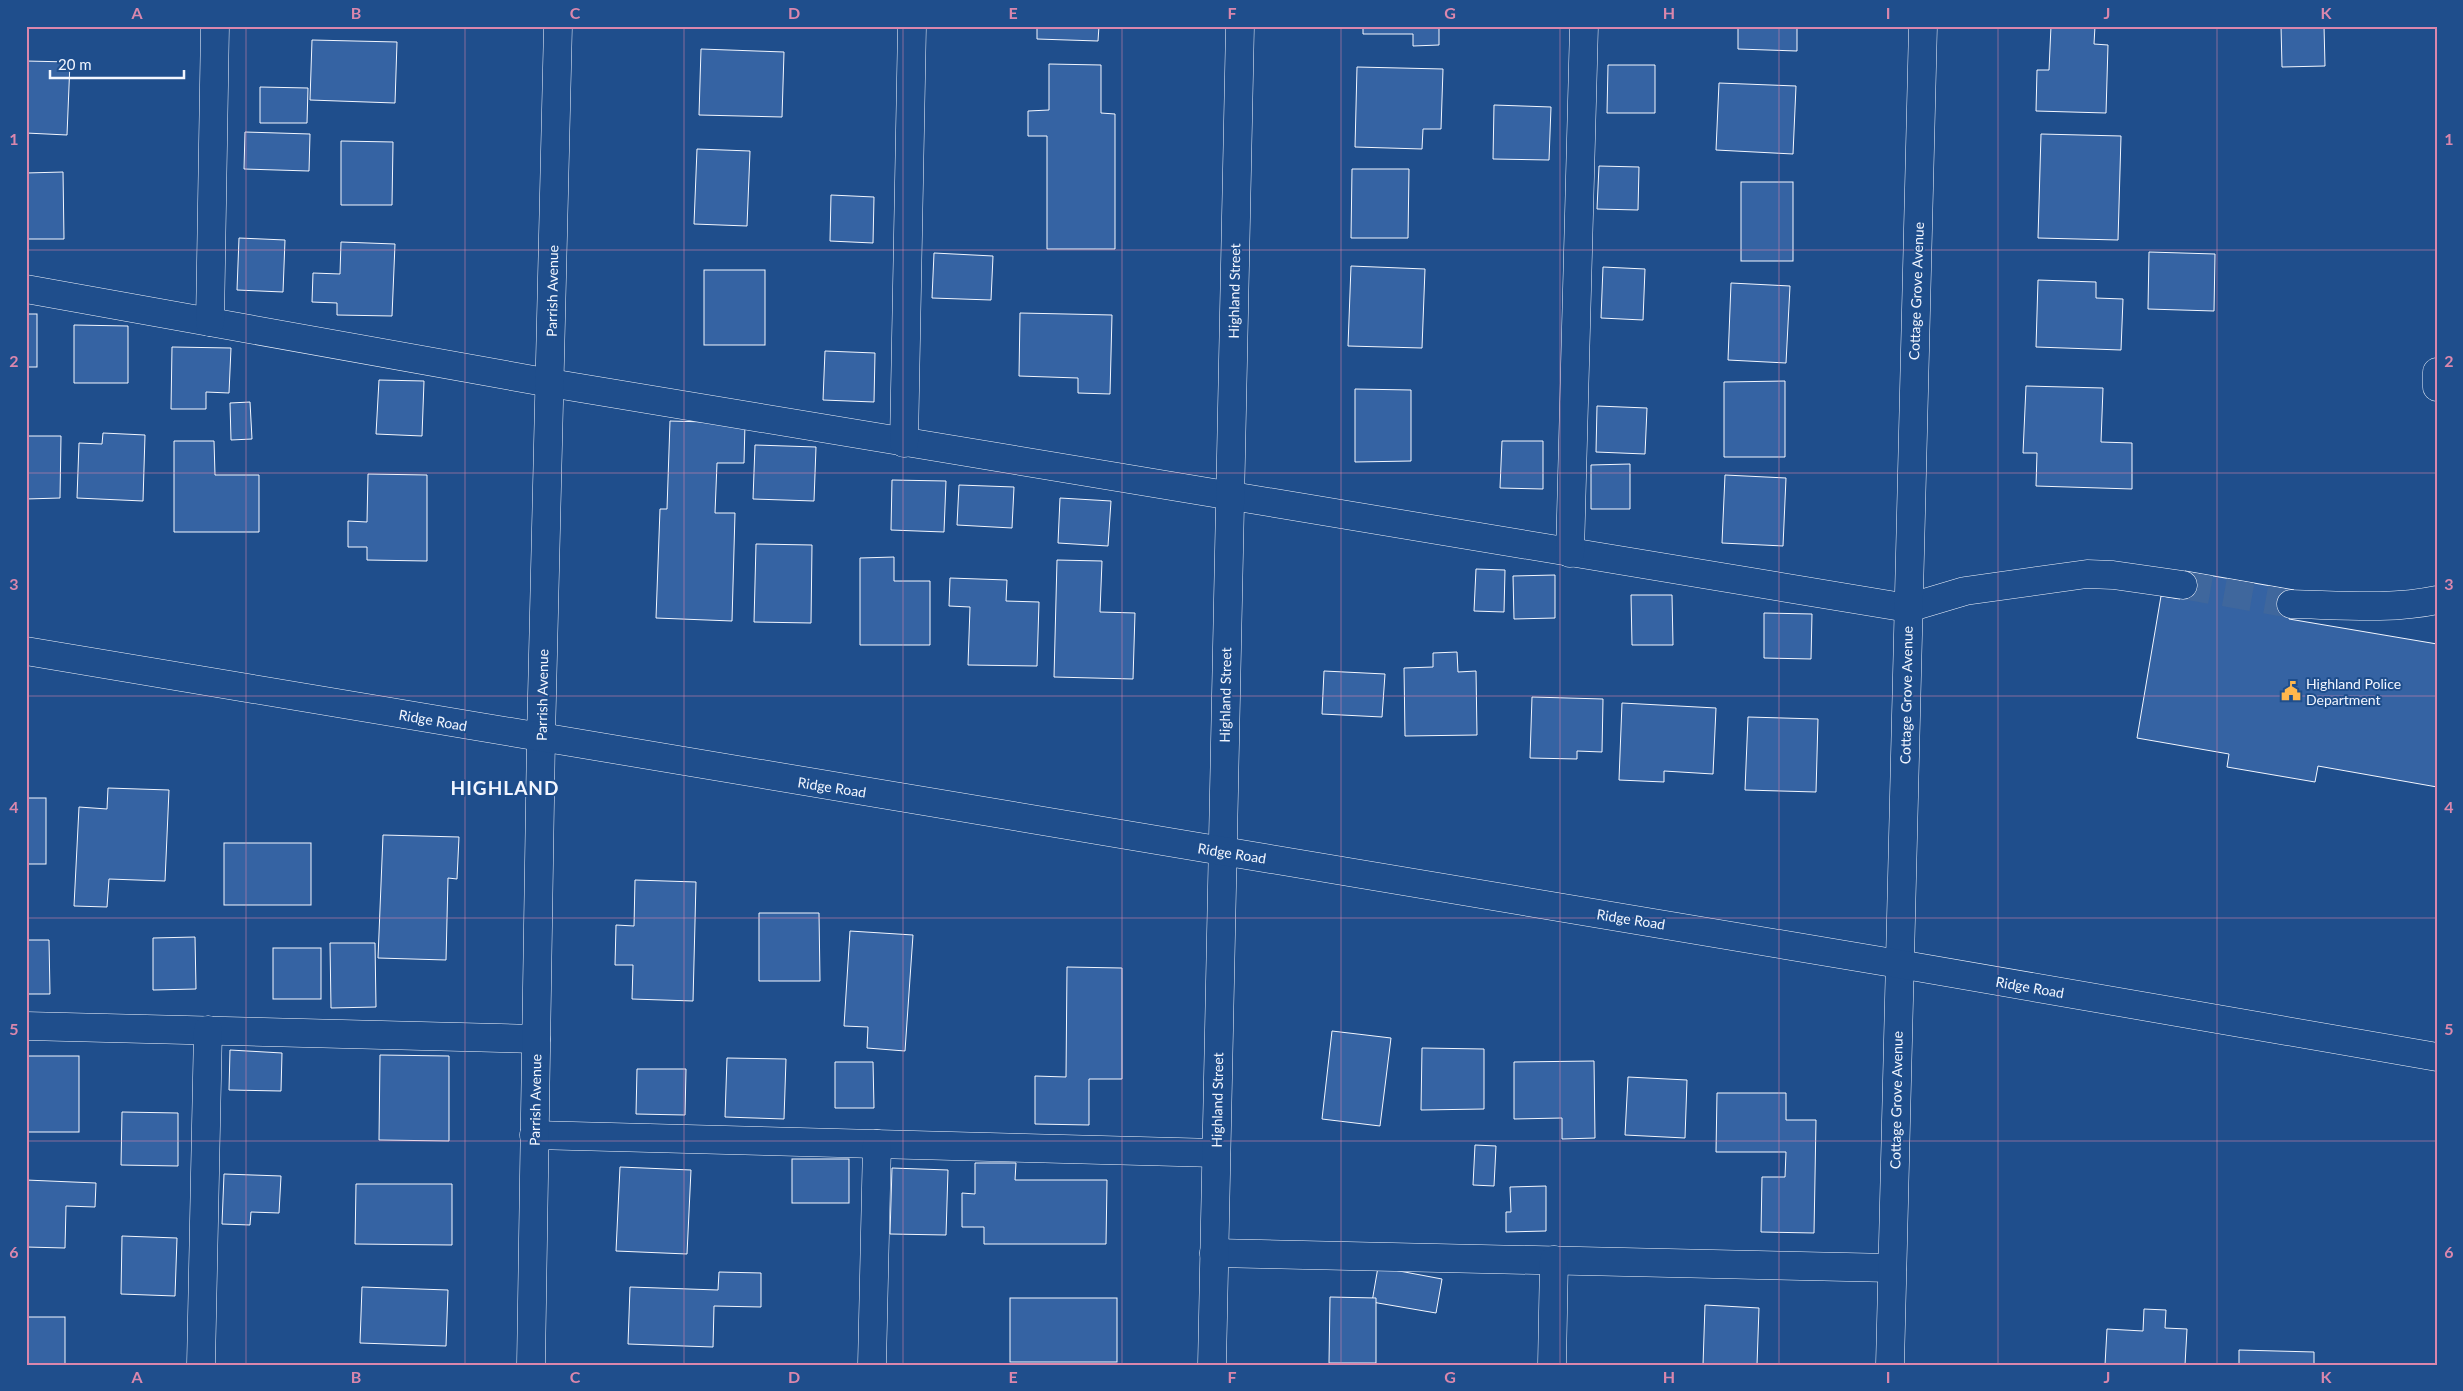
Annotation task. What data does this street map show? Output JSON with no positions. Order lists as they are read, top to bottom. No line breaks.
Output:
{"streets":{"street":["Parrish Avenue","Highland Street","Cottage Grove Avenue","Ridge Road"]},"crossings":[["Parrish Avenue","Ridge Road"],["Highland Street","Ridge Road"],["Cottage Grove Avenue","Ridge Road"]],"districts":["HIGHLAND"],"places":{"public building":["Highland Police Department"]},"scale_bar":"20 m","grid":{"columns":["A","B","C","D","E","F","G","H","I","J","K"],"rows":["1","2","3","4","5","6"]}}
